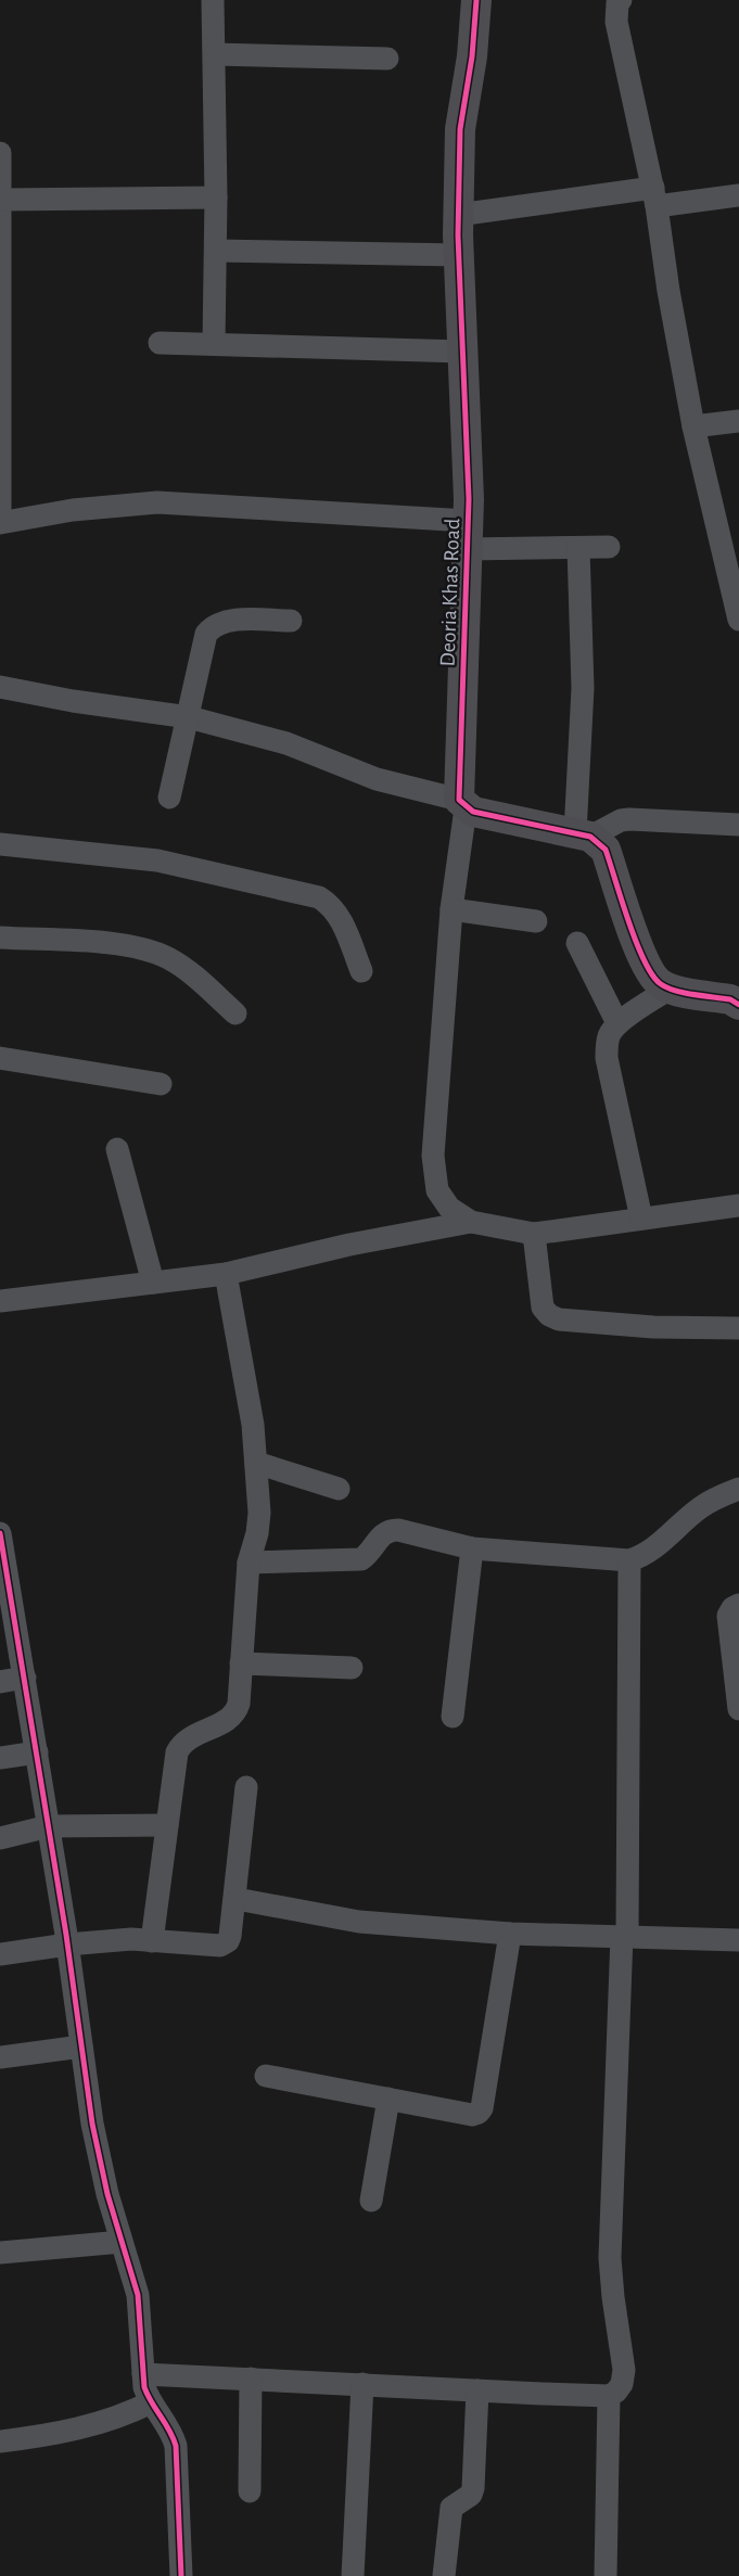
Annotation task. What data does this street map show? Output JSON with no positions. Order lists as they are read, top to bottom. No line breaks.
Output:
{"streets":{"street":["Deoria Khas Road"]}}
